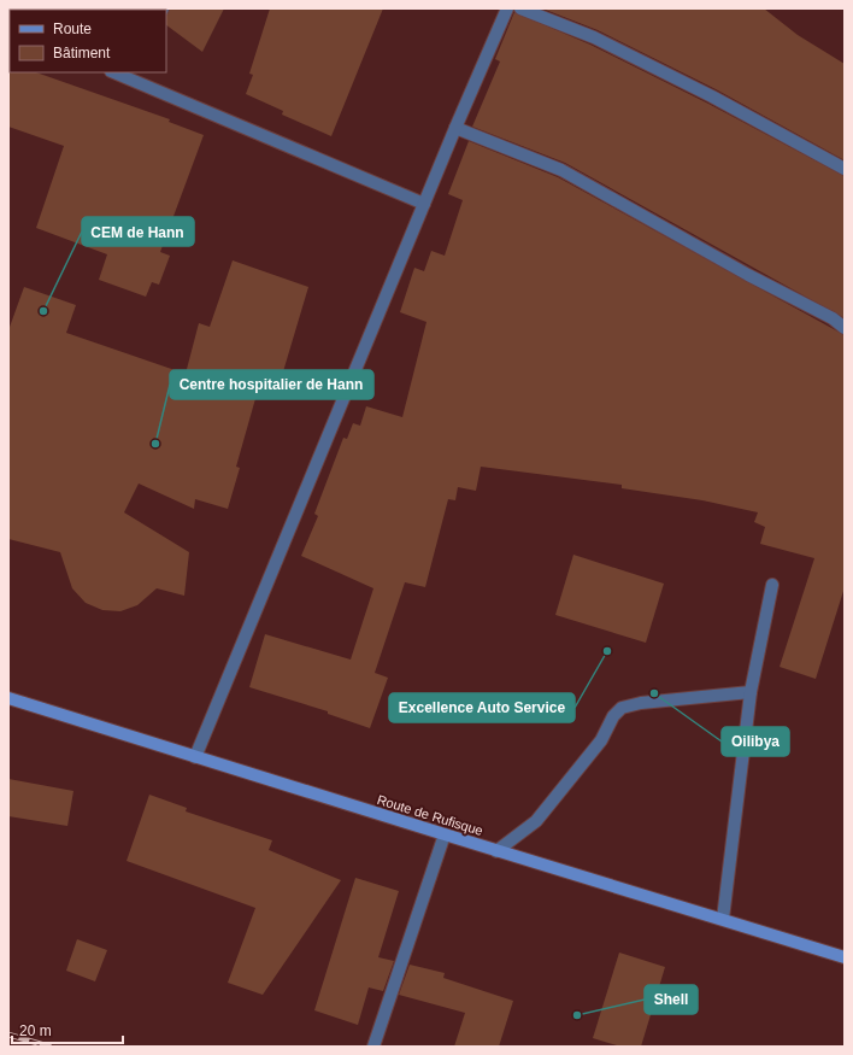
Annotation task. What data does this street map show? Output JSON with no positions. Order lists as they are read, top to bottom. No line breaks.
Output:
{"streets":{"main road":["Route de Rufisque"]},"places":["CEM de Hann","Centre hospitalier de Hann","Excellence Auto Service","Oilibya","Shell"],"legend":["Route","Bâtiment"],"scale_bar":"20 m"}
